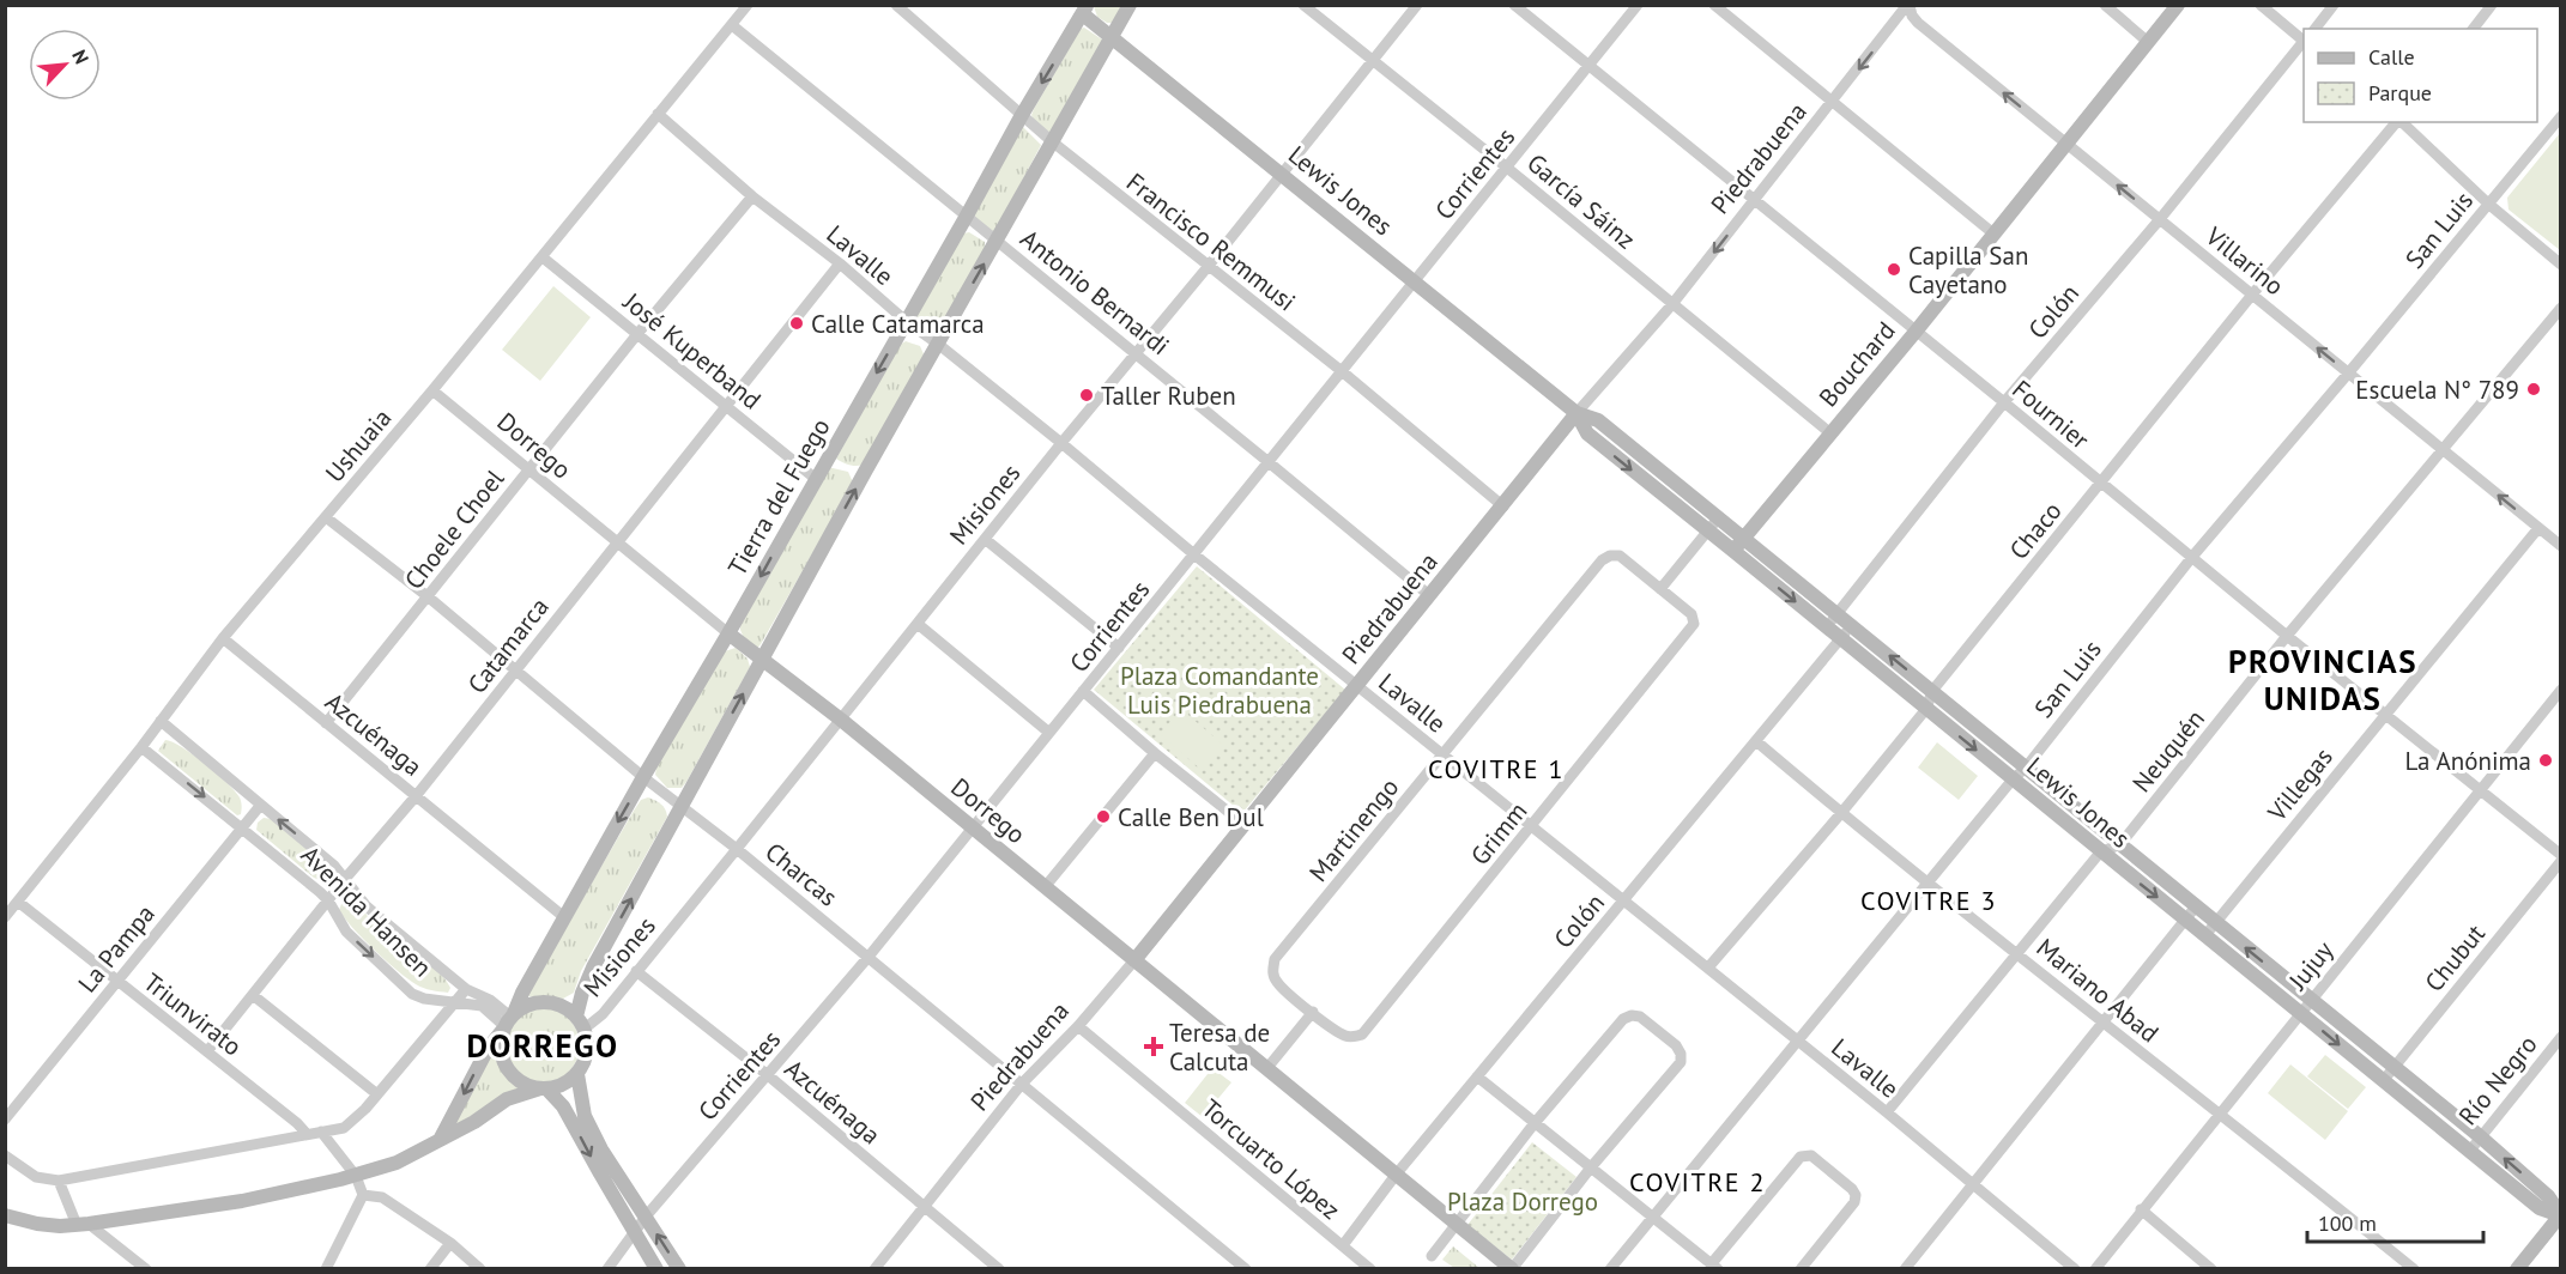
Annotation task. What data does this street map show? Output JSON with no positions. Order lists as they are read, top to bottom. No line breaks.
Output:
{"streets":{"street":["Piedrabuena","Corrientes","Lewis Jones","García Sáinz","San Luis","Francisco Remmusi","Lavalle","Villarino","Antonio Bernardi","Colón","José Kuperband","Bouchard","Fournier","Ushuaia","Dorrego","Tierra del Fuego","Misiones","Choele Choel","Chaco","Catamarca","Azcuénaga","Neuquén","Villegas","Martinengo","Grimm","Charcas","Avenida Hansen","La Pampa","Chubut","Jujuy","Mariano Abad","Triunvirato","Río Negro","Torcuarto López"]},"crossings":[["Piedrabuena","Lewis Jones"],["Piedrabuena","García Sáinz"],["Piedrabuena","Francisco Remmusi"],["Piedrabuena","Lavalle"],["Piedrabuena","Villarino"],["Piedrabuena","Antonio Bernardi"],["Piedrabuena","Fournier"],["Piedrabuena","Dorrego"],["Piedrabuena","Azcuénaga"],["Piedrabuena","Charcas"],["Piedrabuena","Torcuarto López"],["Corrientes","Lewis Jones"],["Corrientes","García Sáinz"],["Corrientes","Francisco Remmusi"],["Corrientes","Lavalle"],["Corrientes","Antonio Bernardi"],["Corrientes","Fournier"],["Corrientes","Dorrego"],["Corrientes","Azcuénaga"],["Corrientes","Charcas"],["Lewis Jones","San Luis"],["Lewis Jones","Colón"],["Lewis Jones","Bouchard"],["Lewis Jones","Tierra del Fuego"],["Lewis Jones","Misiones"],["Lewis Jones","Chaco"],["Lewis Jones","Neuquén"],["Lewis Jones","Villegas"],["Lewis Jones","Chubut"],["Lewis Jones","Jujuy"],["Lewis Jones","Río Negro"],["García Sáinz","Bouchard"],["García Sáinz","Misiones"],["San Luis","Lavalle"],["San Luis","Villarino"],["San Luis","Fournier"],["San Luis","Mariano Abad"],["Francisco Remmusi","Tierra del Fuego"],["Francisco Remmusi","Misiones"],["Lavalle","Colón"],["Lavalle","Ushuaia"],["Lavalle","Tierra del Fuego"],["Lavalle","Misiones"],["Lavalle","Choele Choel"],["Lavalle","Chaco"],["Lavalle","Catamarca"],["Lavalle","Neuquén"],["Lavalle","Martinengo"],["Lavalle","Grimm"],["Villarino","Colón"],["Villarino","Bouchard"],["Villarino","Chaco"],["Villarino","Neuquén"],["Villarino","Villegas"],["Antonio Bernardi","Ushuaia"],["Antonio Bernardi","Tierra del Fuego"],["Antonio Bernardi","Misiones"],["Colón","Fournier"],["Colón","Dorrego"],["Colón","Mariano Abad"],["Colón","Torcuarto López"],["José Kuperband","Ushuaia"],["José Kuperband","Tierra del Fuego"],["José Kuperband","Choele Choel"],["José Kuperband","Catamarca"],["Bouchard","Fournier"],["Fournier","Chaco"],["Fournier","Neuquén"],["Fournier","Villegas"],["Fournier","Jujuy"],["Ushuaia","Dorrego"],["Ushuaia","Azcuénaga"],["Ushuaia","Charcas"],["Ushuaia","Avenida Hansen"],["Ushuaia","Triunvirato"],["Dorrego","Tierra del Fuego"],["Dorrego","Misiones"],["Dorrego","Choele Choel"],["Dorrego","Catamarca"],["Tierra del Fuego","Misiones"],["Tierra del Fuego","Azcuénaga"],["Tierra del Fuego","Charcas"],["Tierra del Fuego","Avenida Hansen"],["Misiones","Azcuénaga"],["Misiones","Charcas"],["Misiones","Avenida Hansen"],["Choele Choel","Azcuénaga"],["Choele Choel","Charcas"],["Chaco","Mariano Abad"],["Catamarca","Azcuénaga"],["Catamarca","Charcas"],["Catamarca","Avenida Hansen"],["Catamarca","Triunvirato"],["Neuquén","Mariano Abad"],["Martinengo","Grimm"],["Avenida Hansen","La Pampa"],["La Pampa","Triunvirato"],["Jujuy","Mariano Abad"]],"one_way":["Villarino"],"districts":["PROVINCIAS UNIDAS","COVITRE 1","COVITRE 3","DORREGO","COVITRE 2"],"parks":["Plaza Comandante Luis Piedrabuena","Plaza Dorrego"],"places":{"other":["Capilla San Cayetano","Calle Catamarca","Escuela N° 789","Taller Ruben","La Anónima","Calle Ben Dul"],"health":["Teresa de Calcuta"]},"legend":["Calle","Parque"],"scale_bar":"100 m","north":"top right"}
